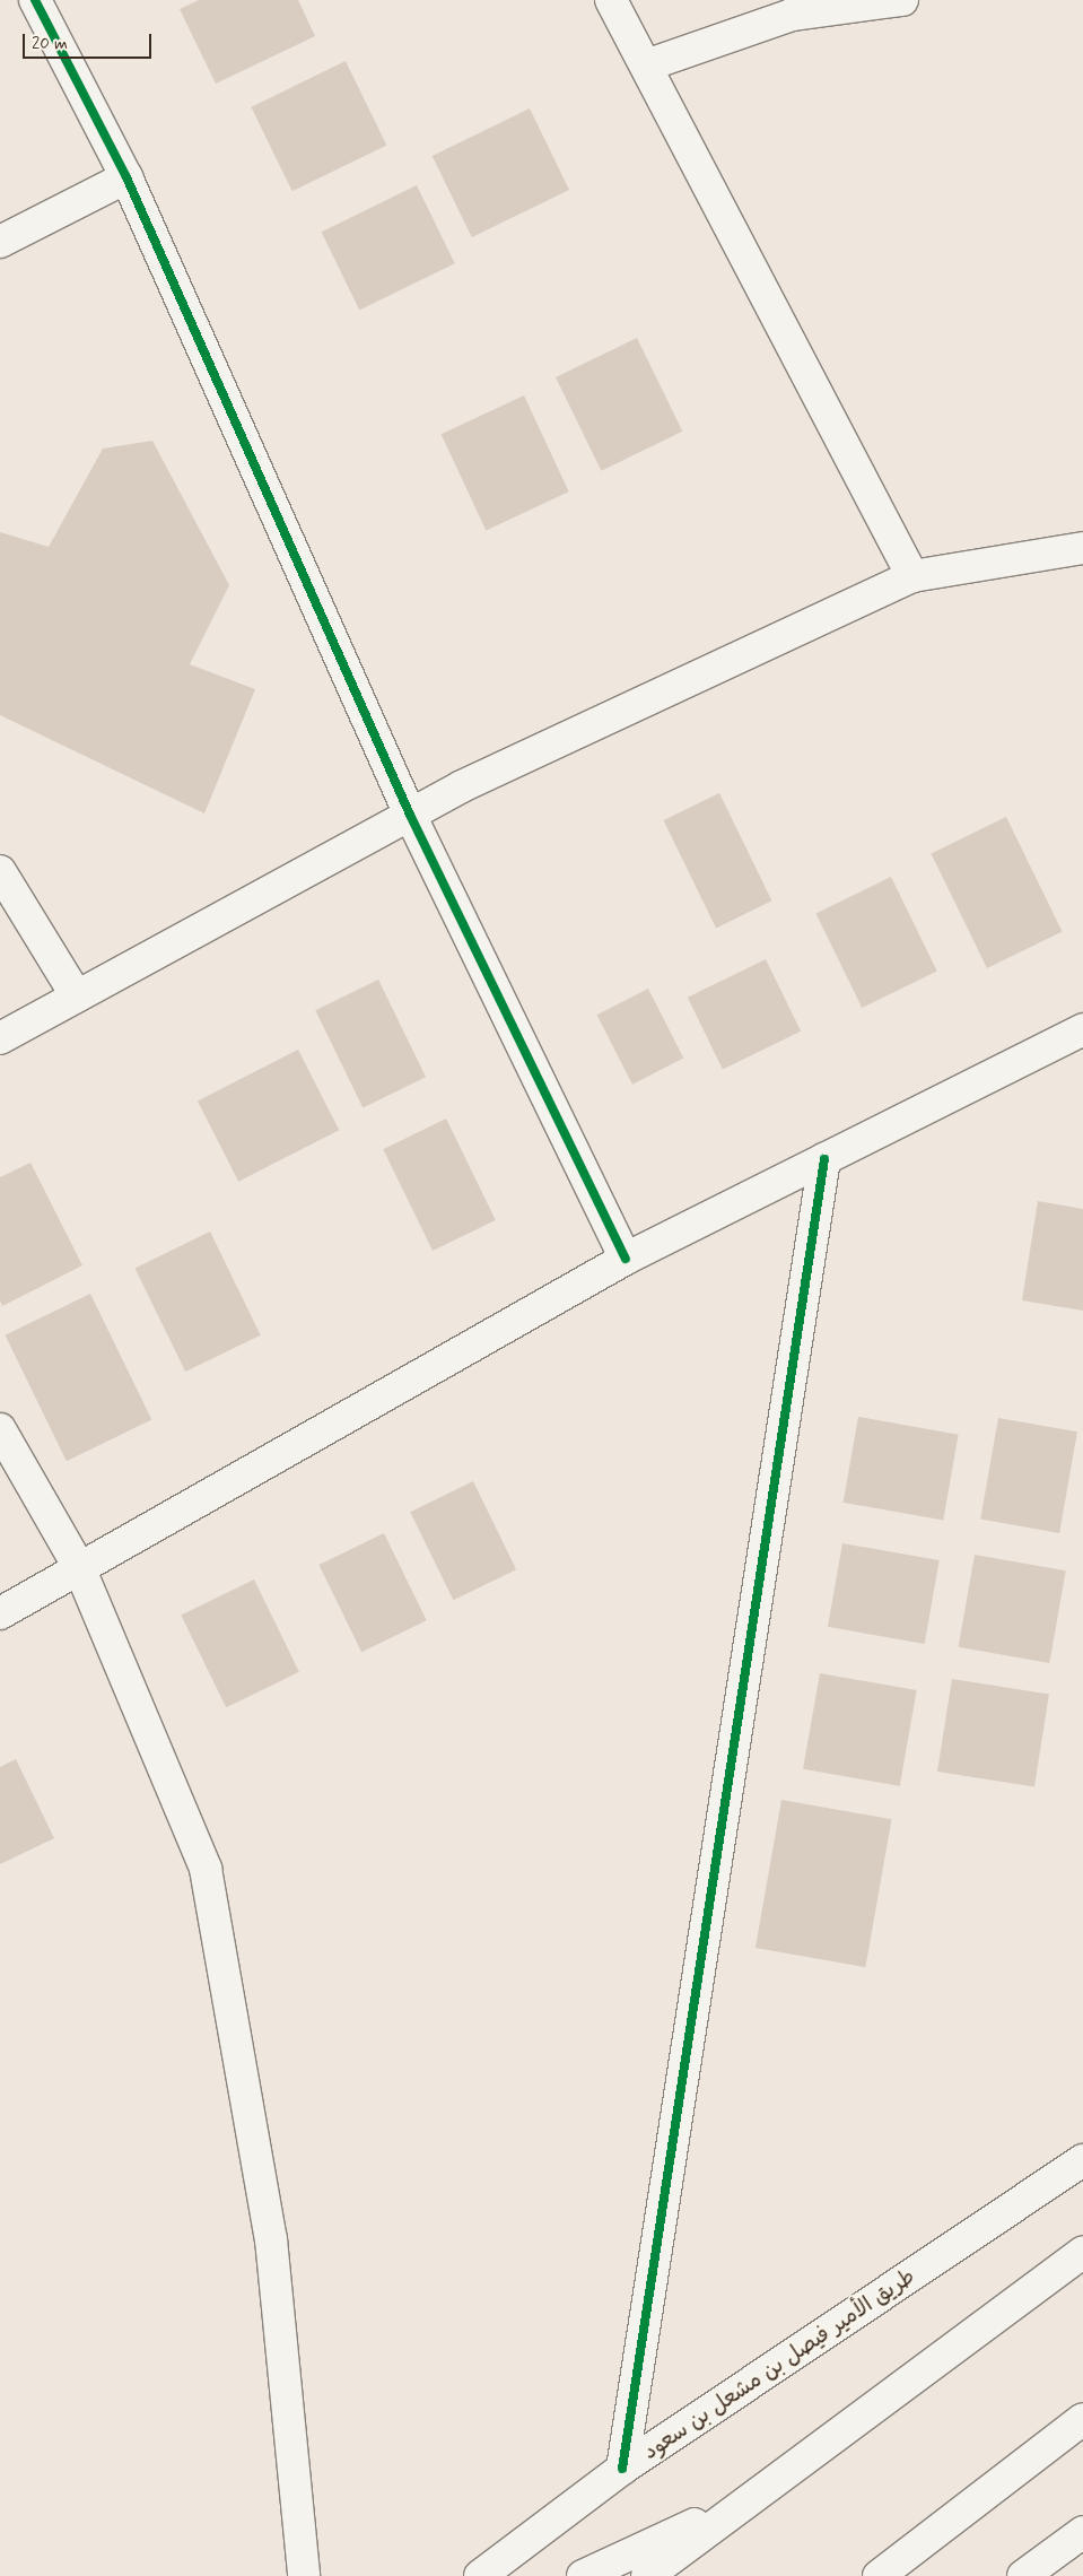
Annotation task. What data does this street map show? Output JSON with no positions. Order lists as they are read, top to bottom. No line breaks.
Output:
{"streets":{"street":["طريق الأمير فيصل بن مشعل بن سعود"]},"scale_bar":"20 m"}
